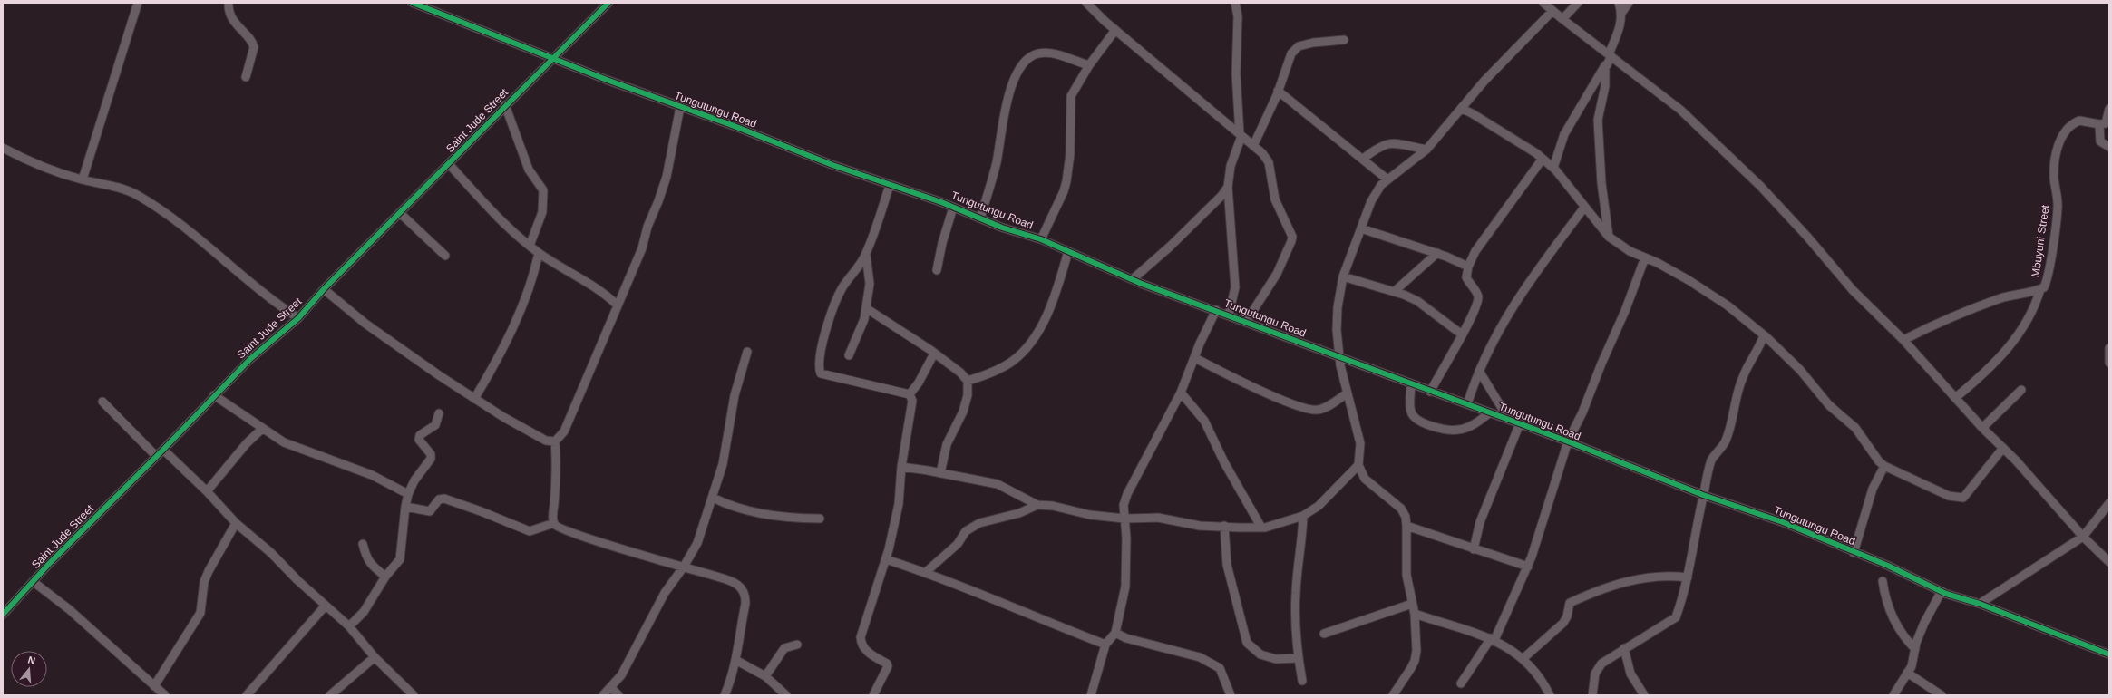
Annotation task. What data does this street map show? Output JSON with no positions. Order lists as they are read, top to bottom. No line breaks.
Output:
{"streets":{"street":["Tungutungu Road","Saint Jude Street","Mbuyuni Street"]},"crossings":[["Tungutungu Road","Saint Jude Street"]],"north":"top"}
